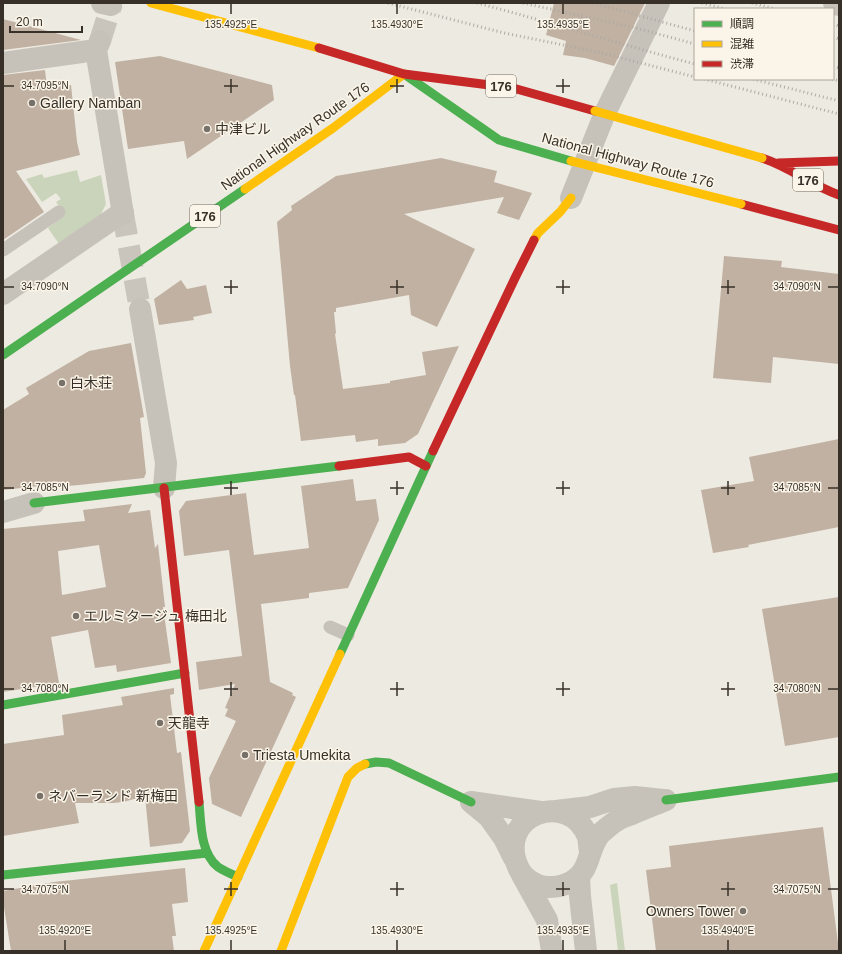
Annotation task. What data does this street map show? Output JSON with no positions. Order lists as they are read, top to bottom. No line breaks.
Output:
{"streets":{"main road":["176","National Highway Route 176"]},"crossings":[["176","National Highway Route 176"]],"places":["Gallery Namban","中津ビル","白木荘","エルミタージュ 梅田北","天龍寺","Triesta Umekita","ネバーランド 新梅田","Owners Tower"],"legend":["順調","混雑","渋滞"],"scale_bar":"20 m","coordinates":["135.4925°E","135.4930°E","135.4935°E","34.7095°N","34.7090°N","34.7085°N","34.7080°N","34.7075°N","135.4920°E","135.4940°E"]}
